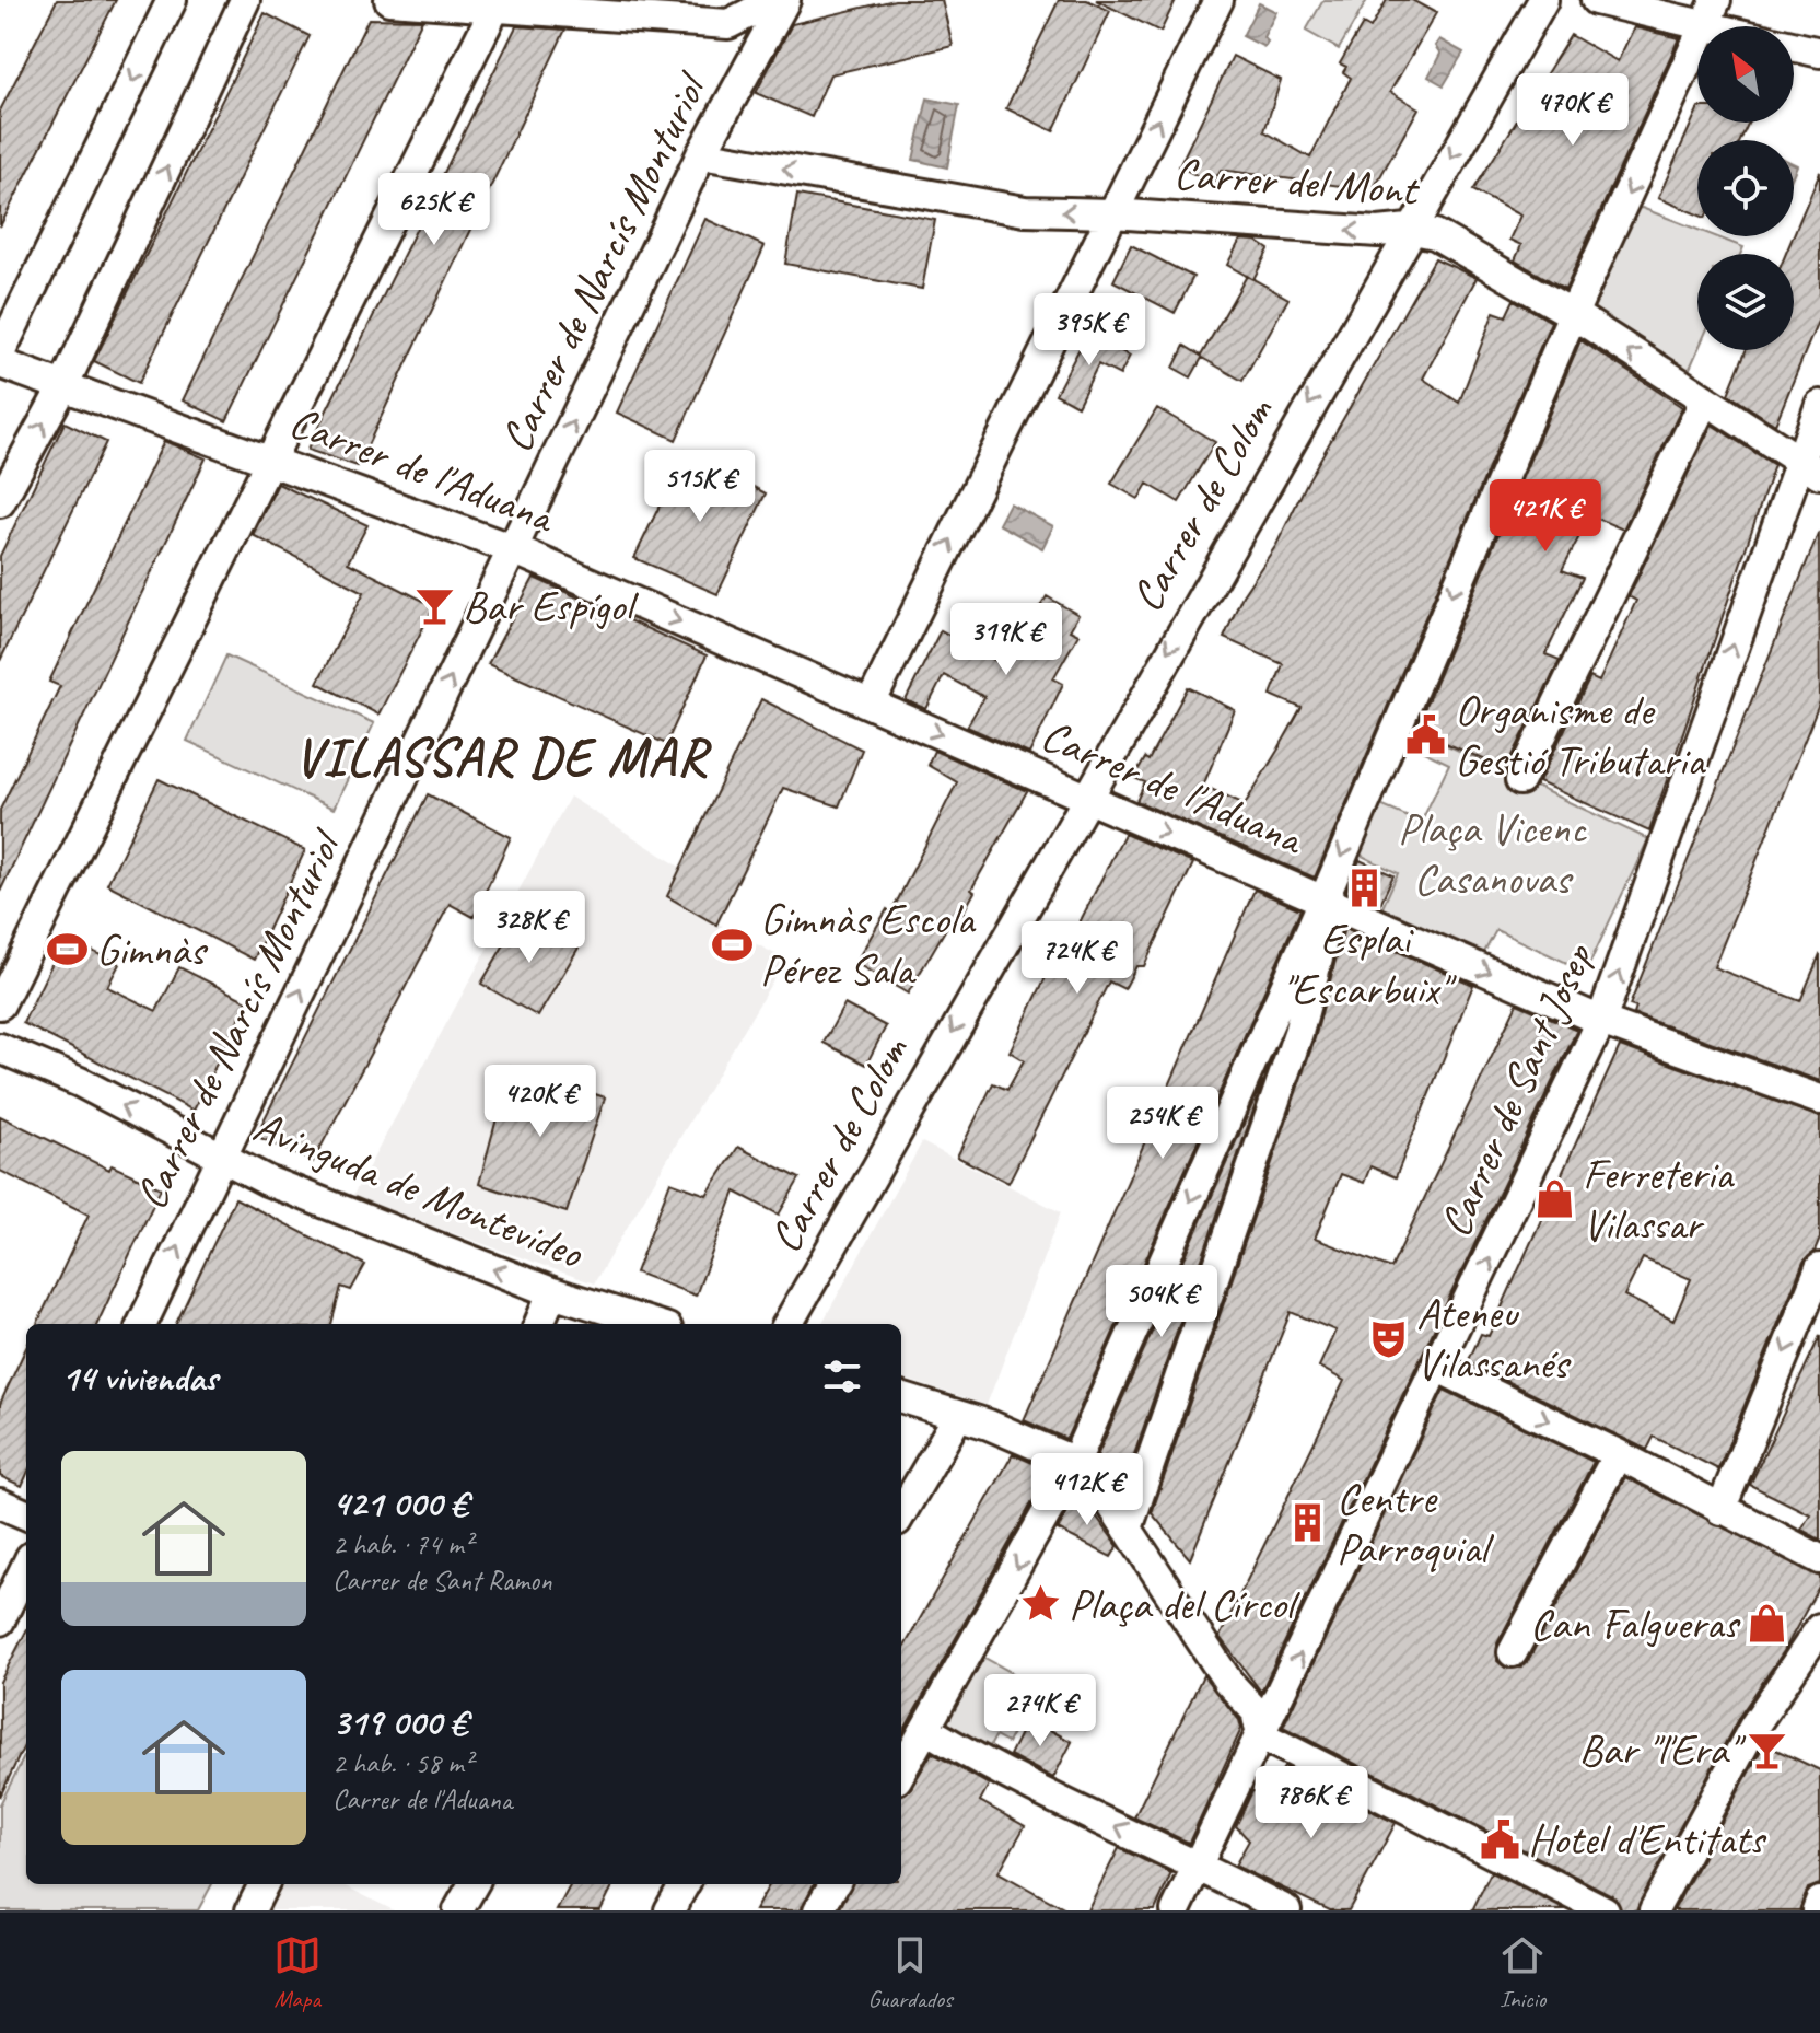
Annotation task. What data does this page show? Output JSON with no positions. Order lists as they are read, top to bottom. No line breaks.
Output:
{"streets":{"street":["Carrer del Mont","Carrer de Narcís Monturiol","Carrer de l'Aduana","Carrer de Colom","Carrer de Sant Josep","Avinguda de Montevideo"]},"crossings":[["Carrer del Mont","Carrer de Narcís Monturiol"],["Carrer del Mont","Carrer de Colom"],["Carrer del Mont","Carrer de Sant Josep"],["Carrer de Narcís Monturiol","Carrer de l'Aduana"],["Carrer de Narcís Monturiol","Avinguda de Montevideo"],["Carrer de l'Aduana","Carrer de Colom"],["Carrer de l'Aduana","Carrer de Sant Josep"]],"one_way":["Carrer del Mont","Carrer de Narcís Monturiol","Carrer de l'Aduana","Avinguda de Montevideo"],"districts":["VILASSAR DE MAR"],"parks":["Plaça Vicenc Casanovas"],"places":{"bar":["Bar Espígol","Bar \"l'Era\""],"public building":["Organisme de Gestió Tributaria","Hotel d'Entitats"],"building":["Esplai \"Escarbuix\"","Centre Parroquial"],"sports":["Gimnàs Escola Pérez Sala","Gimnàs"],"shop":["Ferreteria Vilassar","Can Falgueras"],"theatre":["Ateneu Vilassanés"],"place":["Plaça del Círcol"]},"north":"top left","page":{"price":["470K €","625K €","395K €","515K €","421K €","319K €","328K €","724K €","420K €","254K €","504K €","412K €","274K €","786K €"],"heading":"14 viviendas","list":[{"name":"421 000 €","note":"2 hab. · 74 m² · Carrer de Sant Ramon"},{"name":"319 000 €","note":"2 hab. · 58 m² · Carrer de l'Aduana"}],"tabs":["Mapa","Guardados","Inicio"]}}
